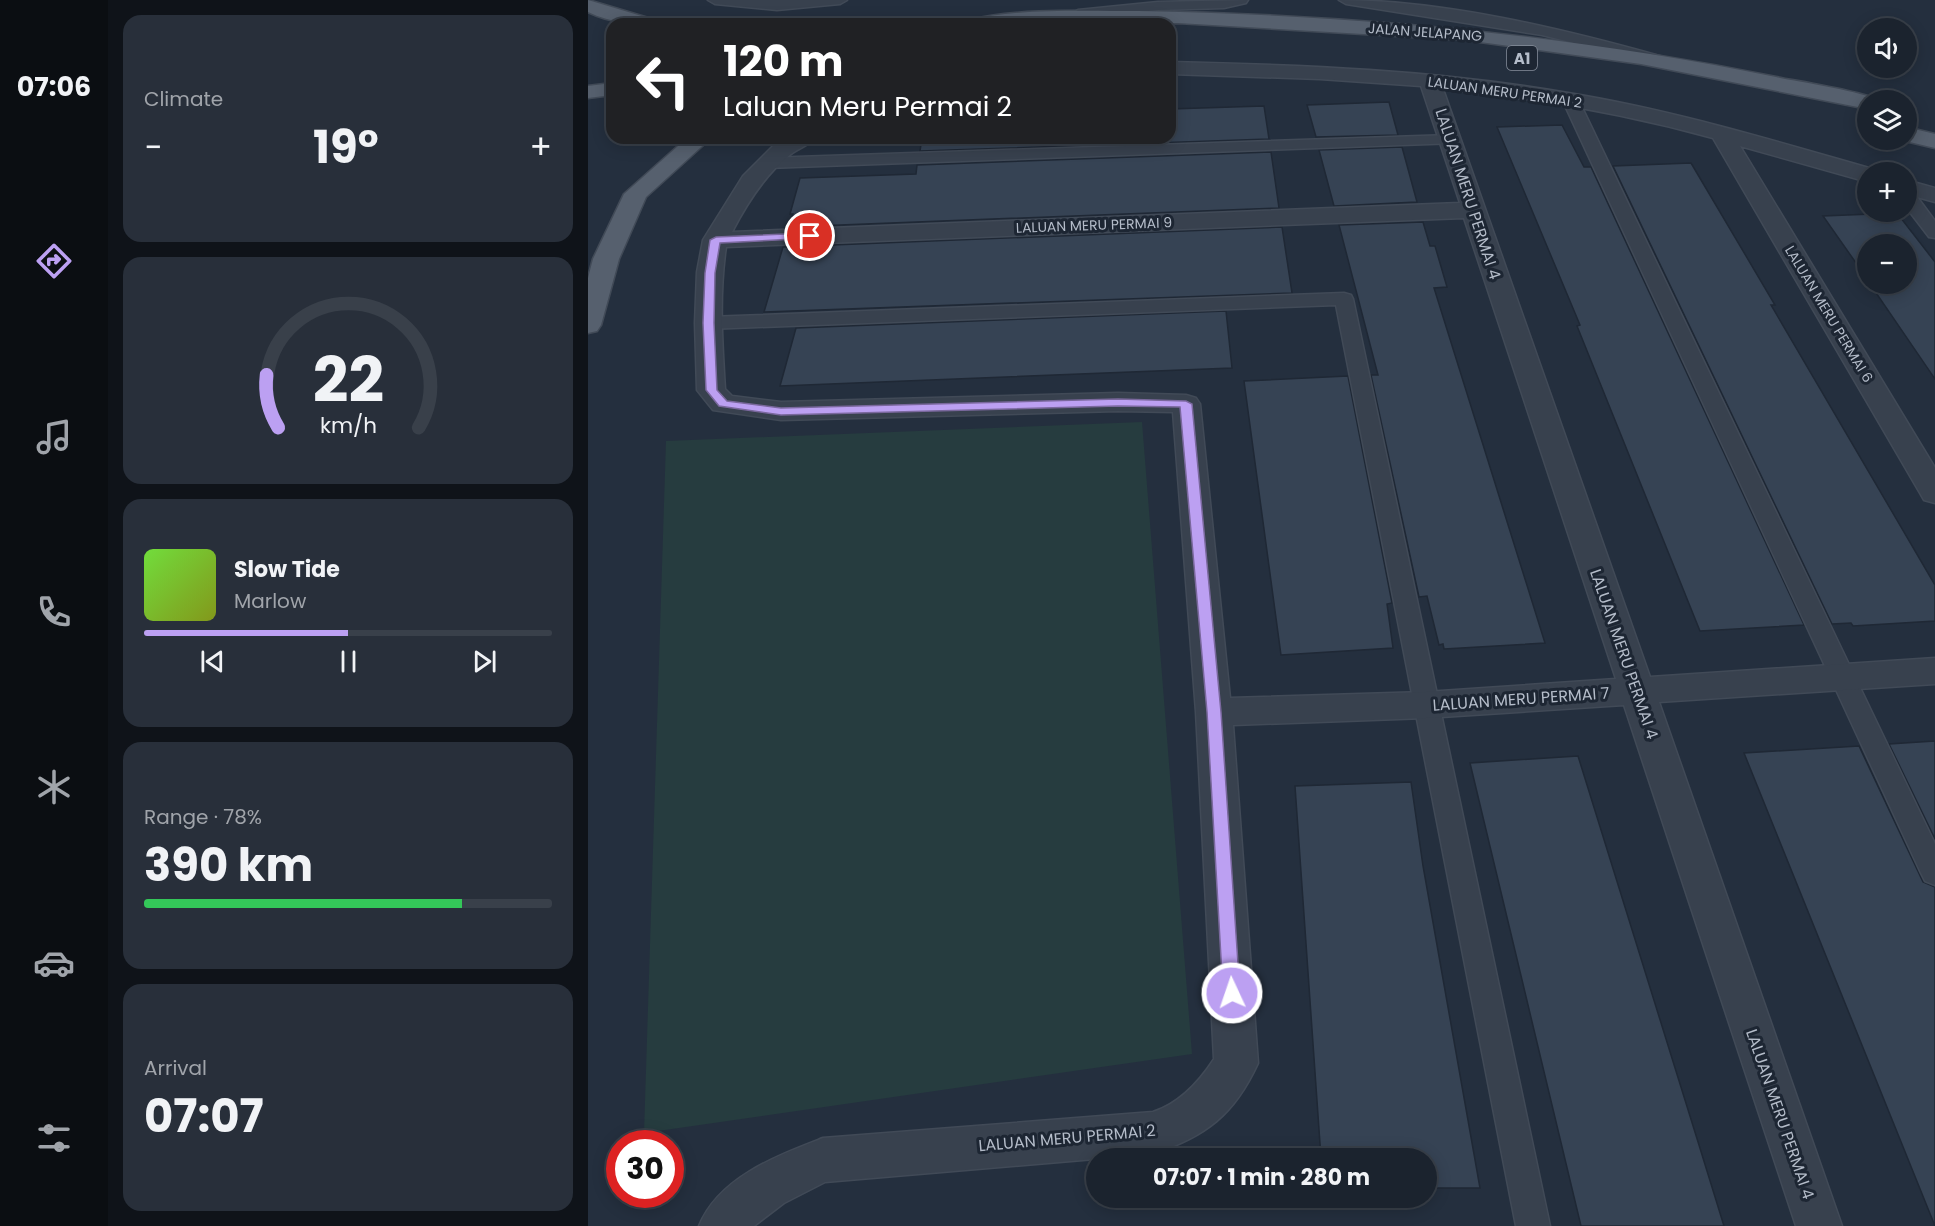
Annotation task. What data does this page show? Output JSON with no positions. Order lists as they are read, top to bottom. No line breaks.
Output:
{"streets":{"main road":["JALAN JELAPANG","A1"],"street":["LALUAN MERU PERMAI 2","LALUAN MERU PERMAI 4","LALUAN MERU PERMAI 9","LALUAN MERU PERMAI 6","LALUAN MERU PERMAI 7"]},"crossings":[["LALUAN MERU PERMAI 2","LALUAN MERU PERMAI 4"],["LALUAN MERU PERMAI 2","LALUAN MERU PERMAI 9"],["LALUAN MERU PERMAI 2","LALUAN MERU PERMAI 6"],["LALUAN MERU PERMAI 2","LALUAN MERU PERMAI 7"],["LALUAN MERU PERMAI 4","LALUAN MERU PERMAI 9"],["LALUAN MERU PERMAI 4","LALUAN MERU PERMAI 7"]],"page":{"tabs":"07:06","tile":["Climate",["Range · 78%","390 km"],["Arrival","07:07"]],"map_buttons":["+","−"],"turn":["120 m","Laluan Meru Permai 2"],"heat":["−","19°","+"],"song":["Slow Tide","Marlow"],"limit":"30","trip":"07:07 · 1 min · 280 m","gauge":["22","km/h"]}}
